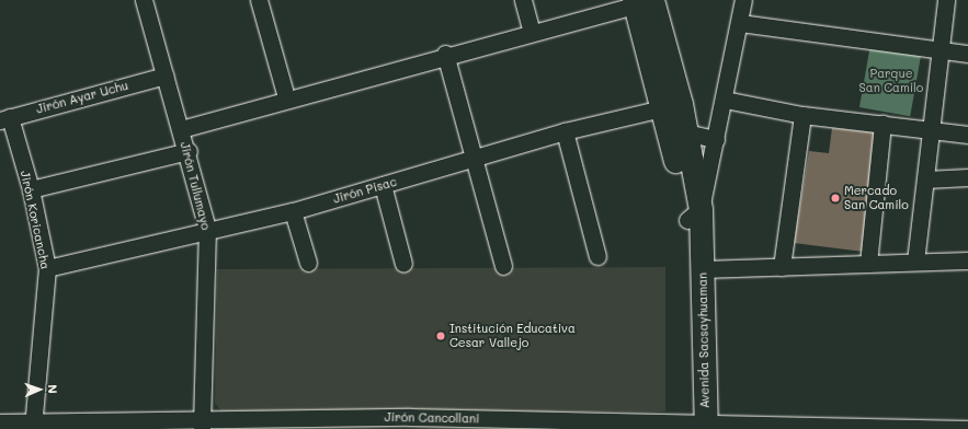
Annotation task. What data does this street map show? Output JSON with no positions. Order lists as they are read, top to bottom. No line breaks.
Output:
{"streets":{"street":["Jirón Ayar Uchu","Jirón Tullumayo","Jirón Pisac","Jirón Koricancha","Avenida Sacsayhuaman","Jirón Cancollani"]},"crossings":[["Jirón Ayar Uchu","Jirón Tullumayo"],["Jirón Ayar Uchu","Jirón Koricancha"],["Jirón Tullumayo","Jirón Pisac"],["Jirón Tullumayo","Jirón Cancollani"],["Jirón Pisac","Jirón Koricancha"],["Jirón Koricancha","Jirón Cancollani"],["Avenida Sacsayhuaman","Jirón Cancollani"]],"parks":["Parque San Camilo"],"places":["Mercado San Camilo","Institución Educativa Cesar Vallejo"],"north":"right"}
